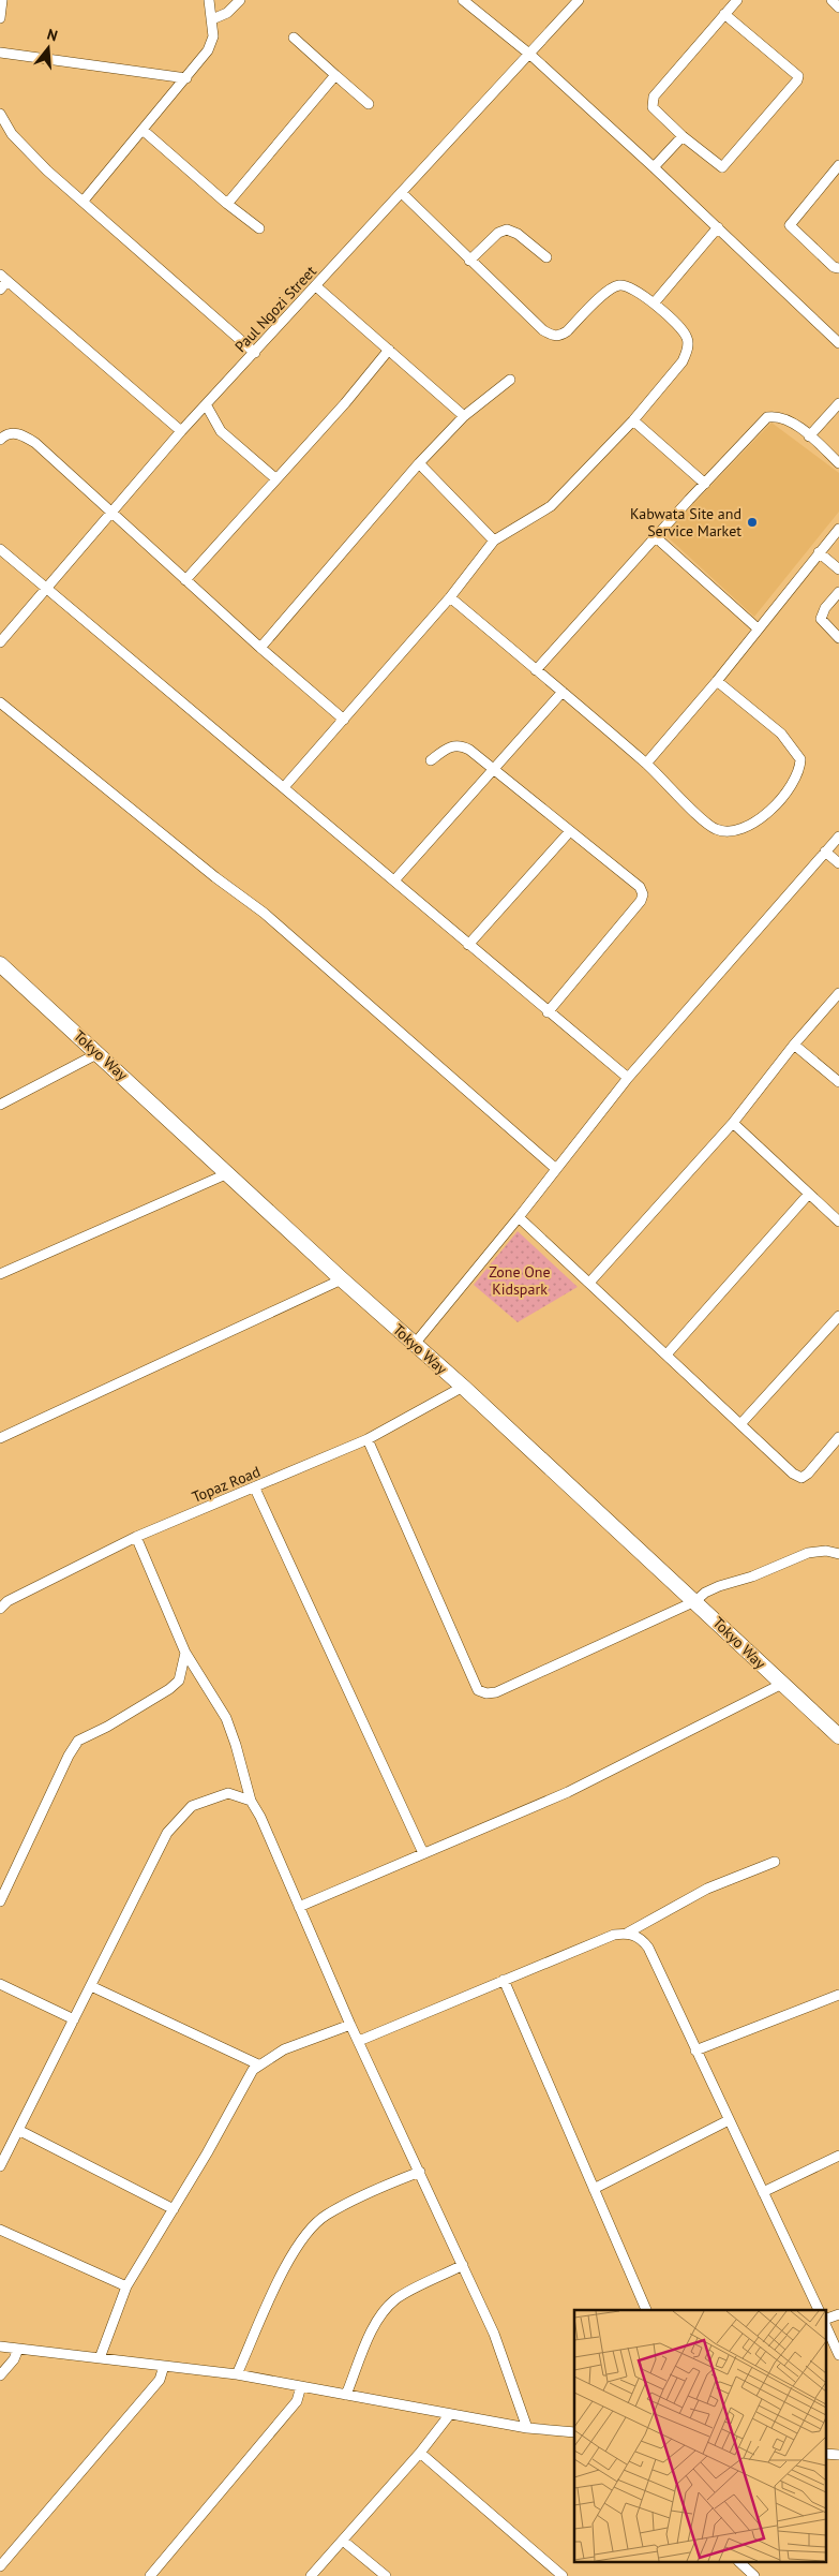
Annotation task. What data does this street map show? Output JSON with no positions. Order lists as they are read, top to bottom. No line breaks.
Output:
{"streets":{"main road":["Tokyo Way"],"street":["Paul Ngozi Street","Topaz Road"]},"crossings":[["Tokyo Way","Topaz Road"]],"parks":["Zone One Kidspark"],"places":["Kabwata Site and Service Market"],"north":"top"}
